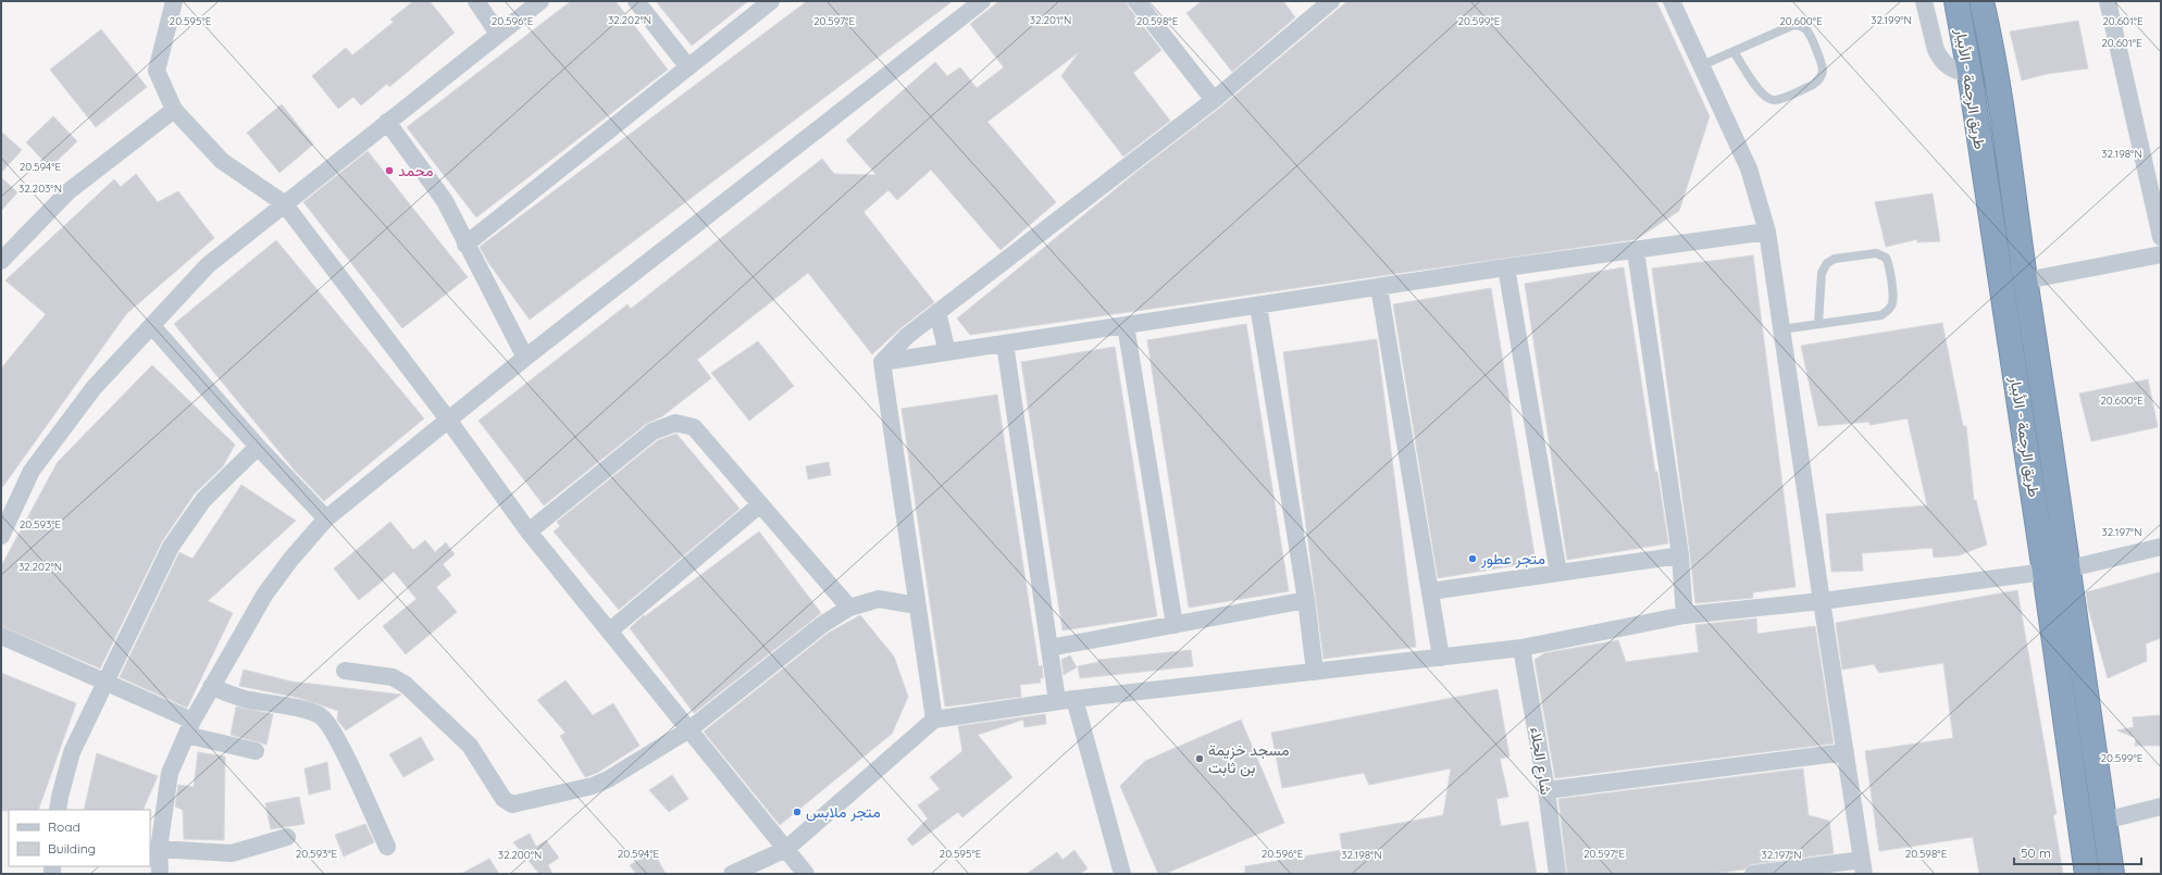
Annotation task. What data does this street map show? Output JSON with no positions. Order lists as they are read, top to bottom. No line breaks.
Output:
{"streets":{"highway":["طريق الرجمة - الأبيار"],"street":["شارع الجلاء"]},"places":["محمد","متجر عطور","مسجد خزيمة بن ثابت","متجر ملابس"],"legend":["Road","Building"],"scale_bar":"50 m","coordinates":["32.202°N","32.201°N","32.199°N","20.595°E","20.596°E","20.597°E","20.598°E","20.600°E","20.601°E","20.599°E","32.198°N","20.594°E","32.203°N","20.593°E","32.197°N","32.200°N"]}
